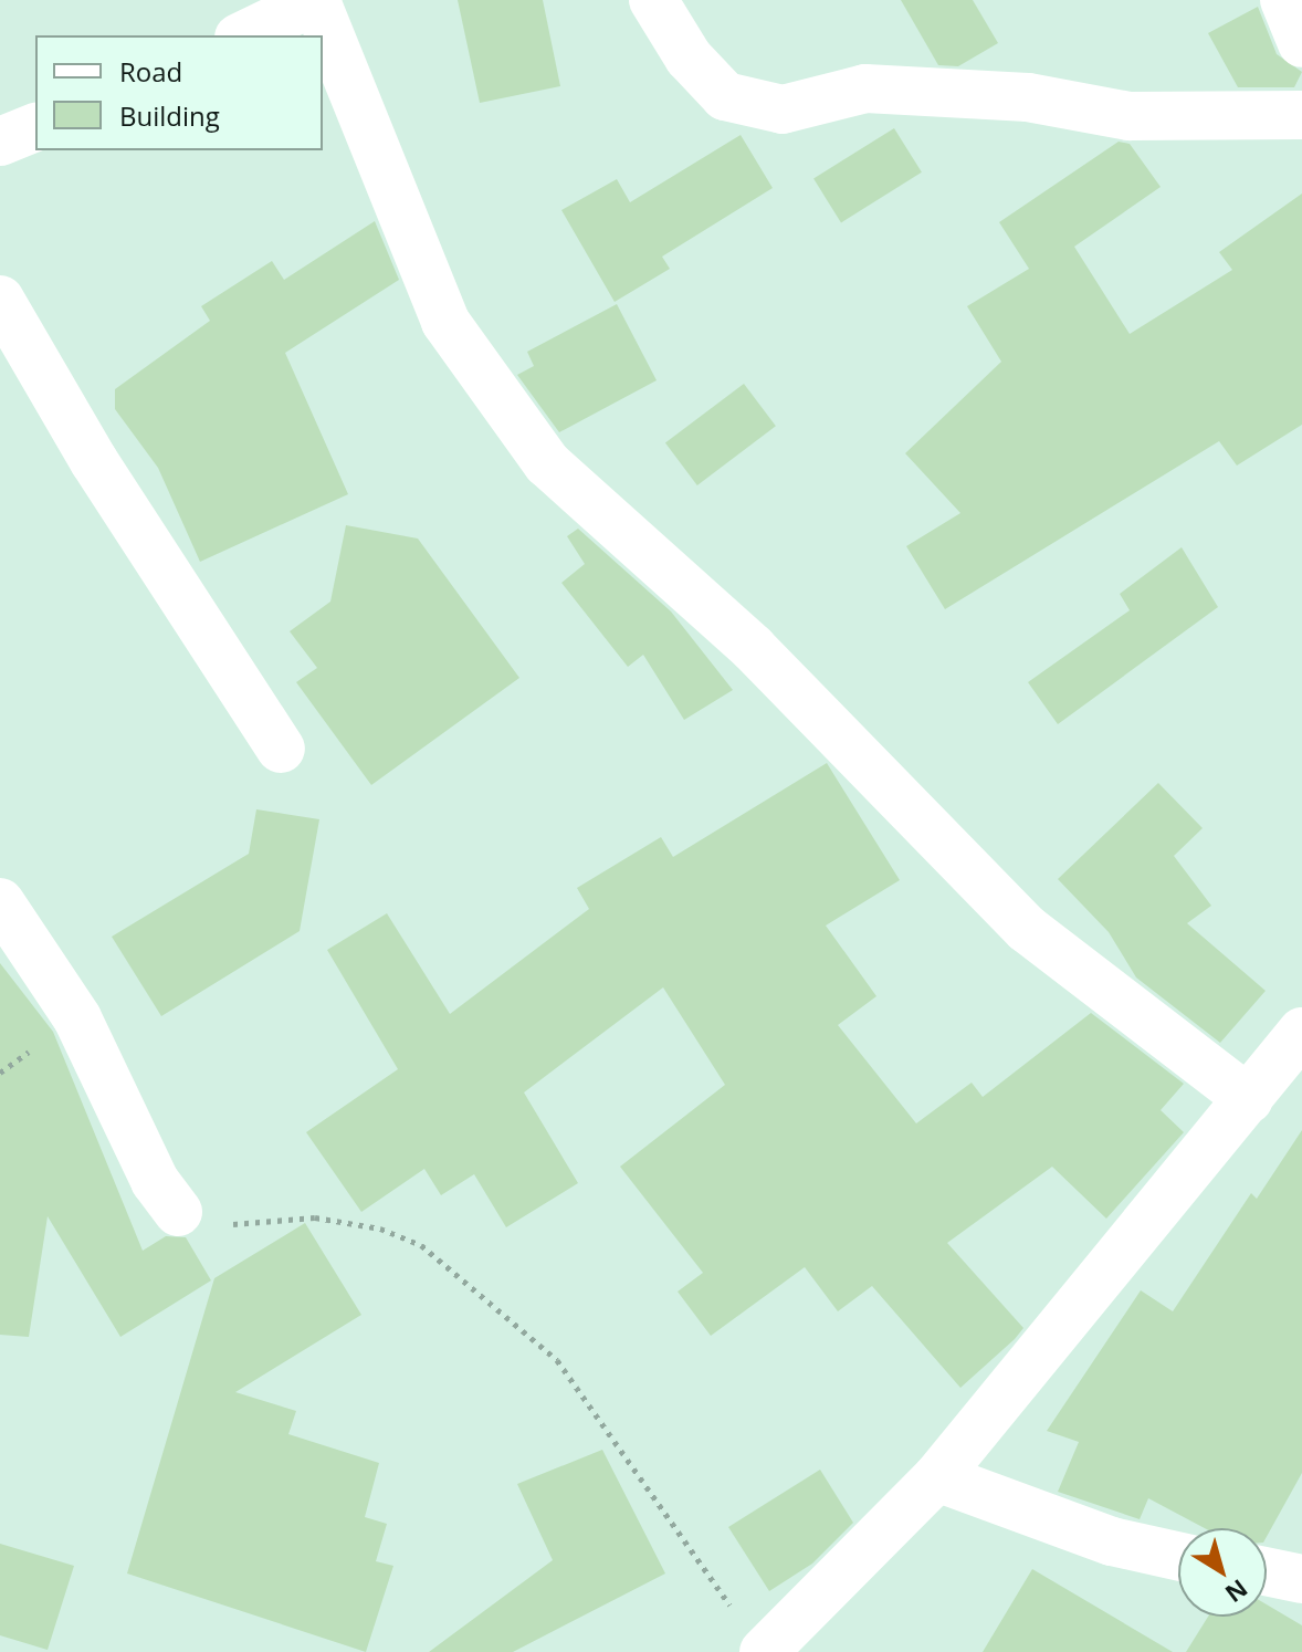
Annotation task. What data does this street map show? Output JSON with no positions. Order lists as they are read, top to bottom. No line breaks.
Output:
{"legend":["Road","Building"],"north":"bottom right"}
